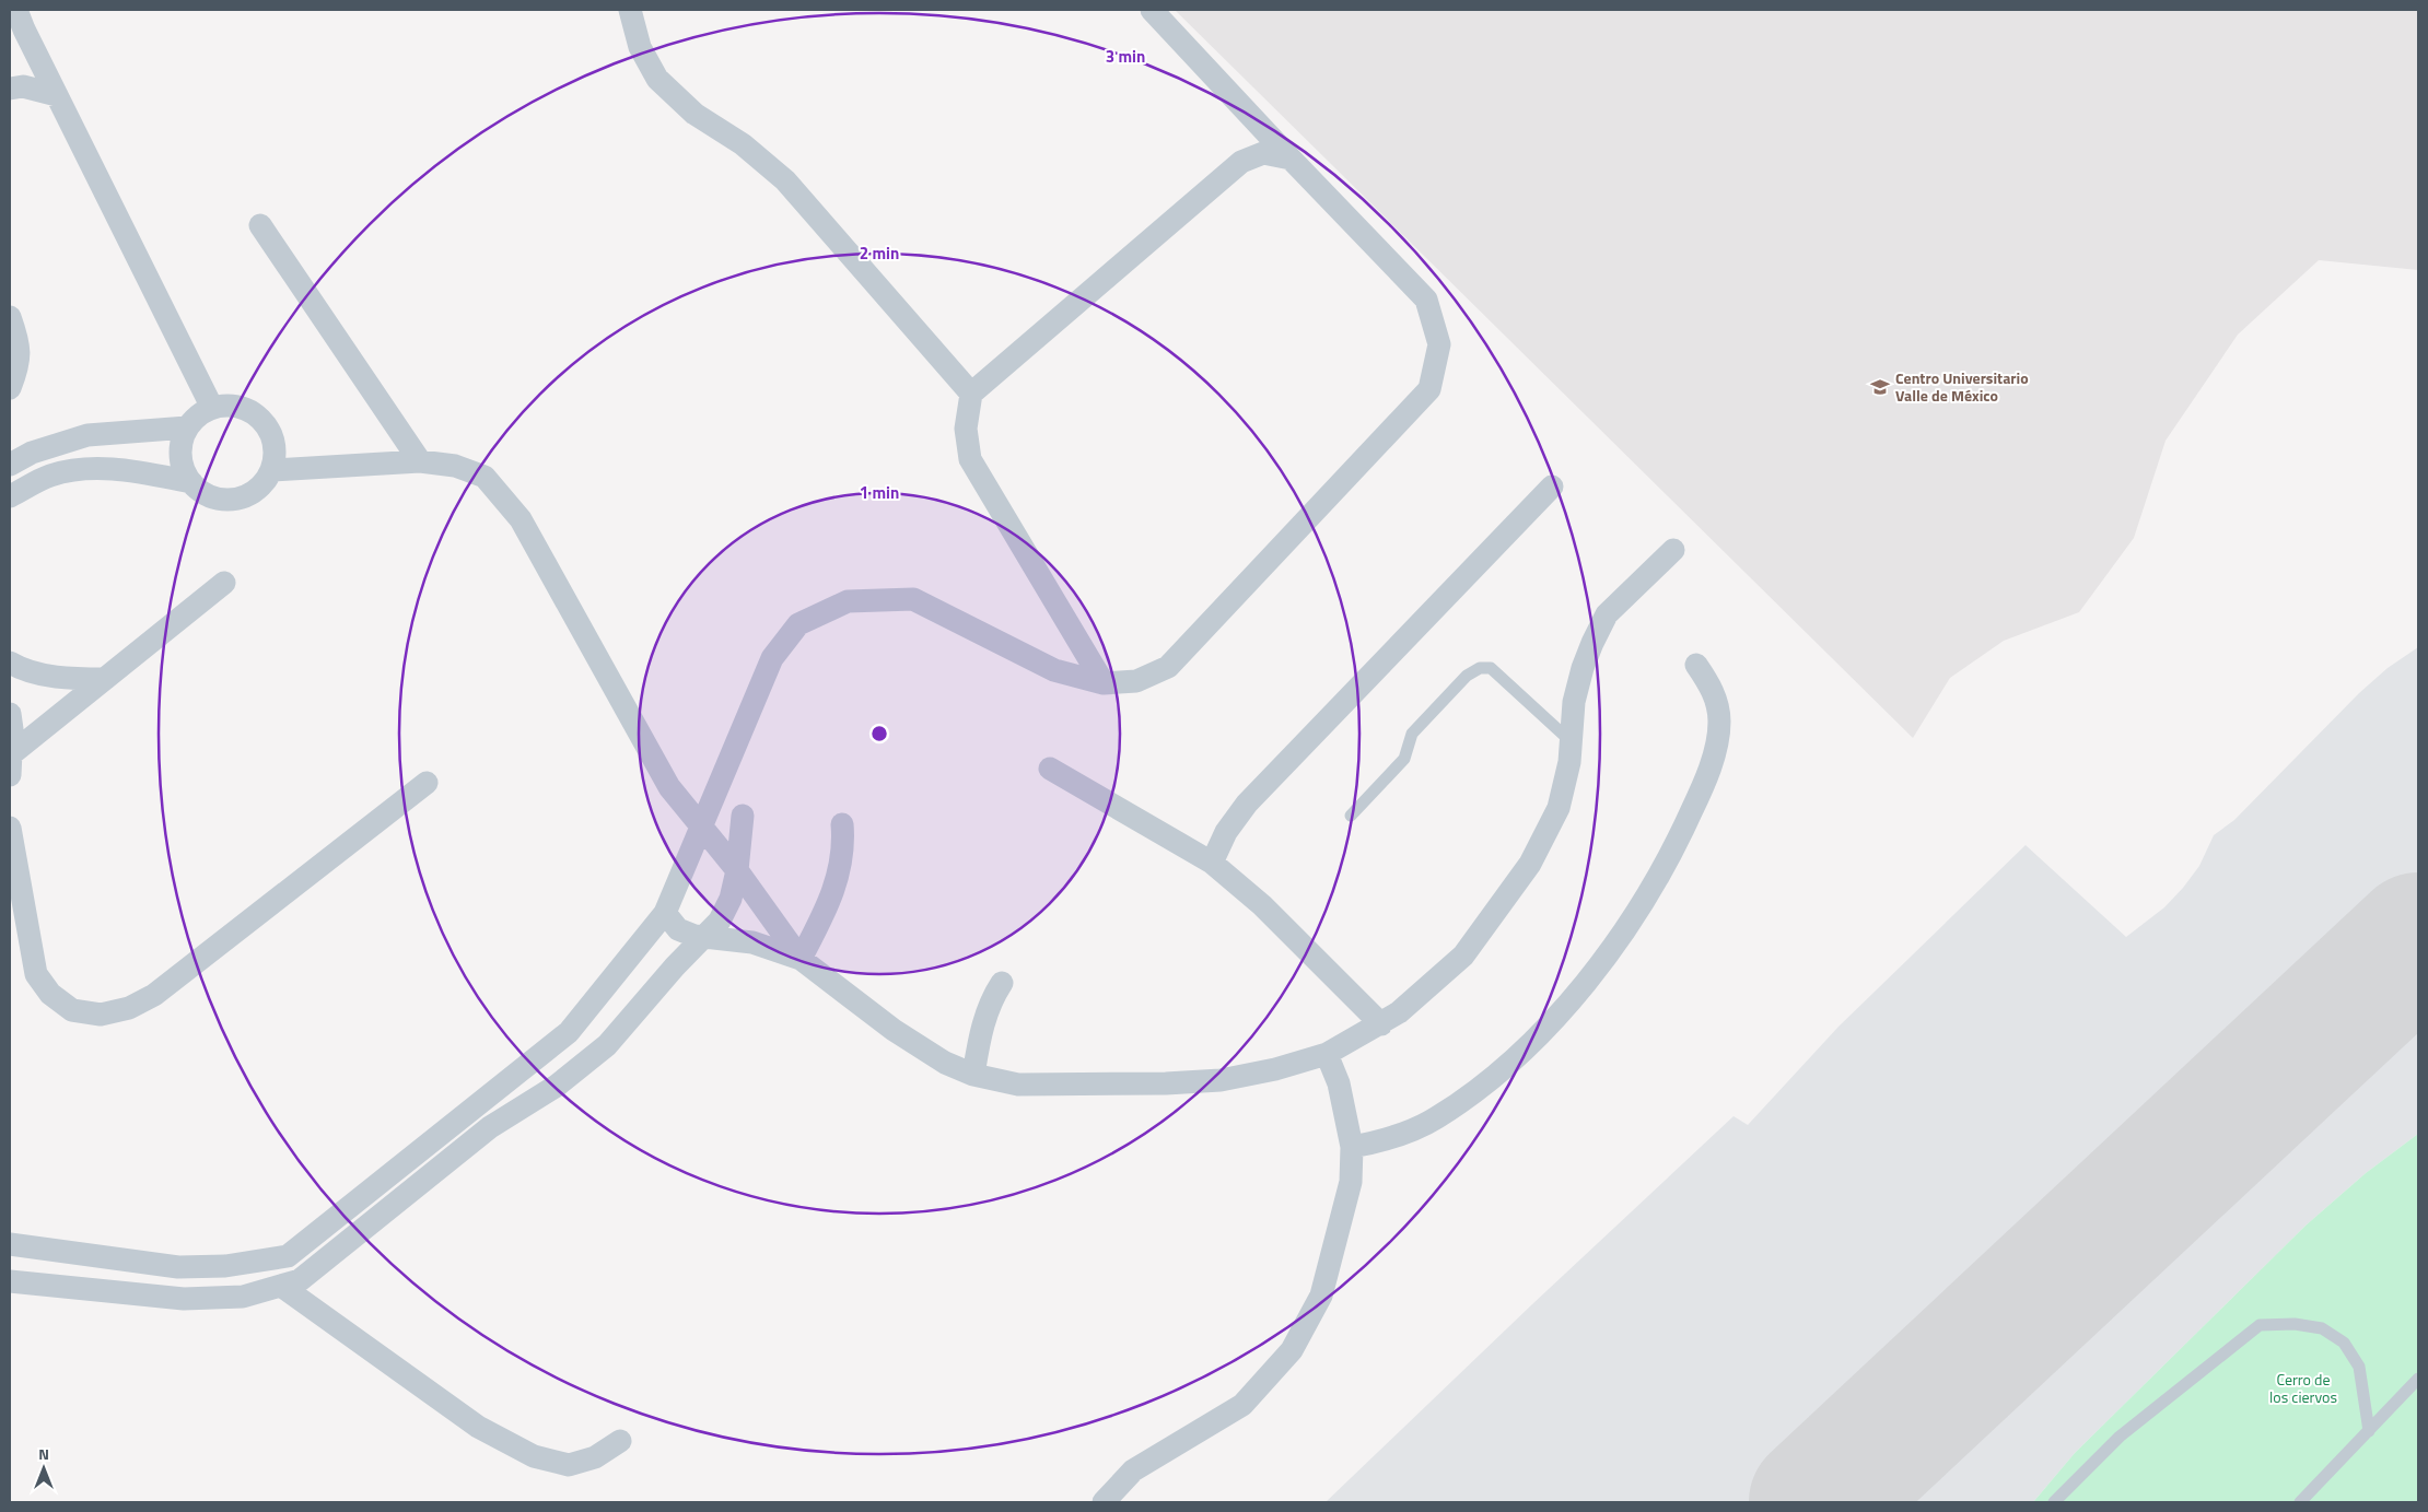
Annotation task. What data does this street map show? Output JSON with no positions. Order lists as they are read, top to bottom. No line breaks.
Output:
{"parks":["Cerro de los ciervos"],"places":{"school or university":["Centro Universitario Valle de México"]},"north":"top","rings":["3 min","2 min","1 min"]}
